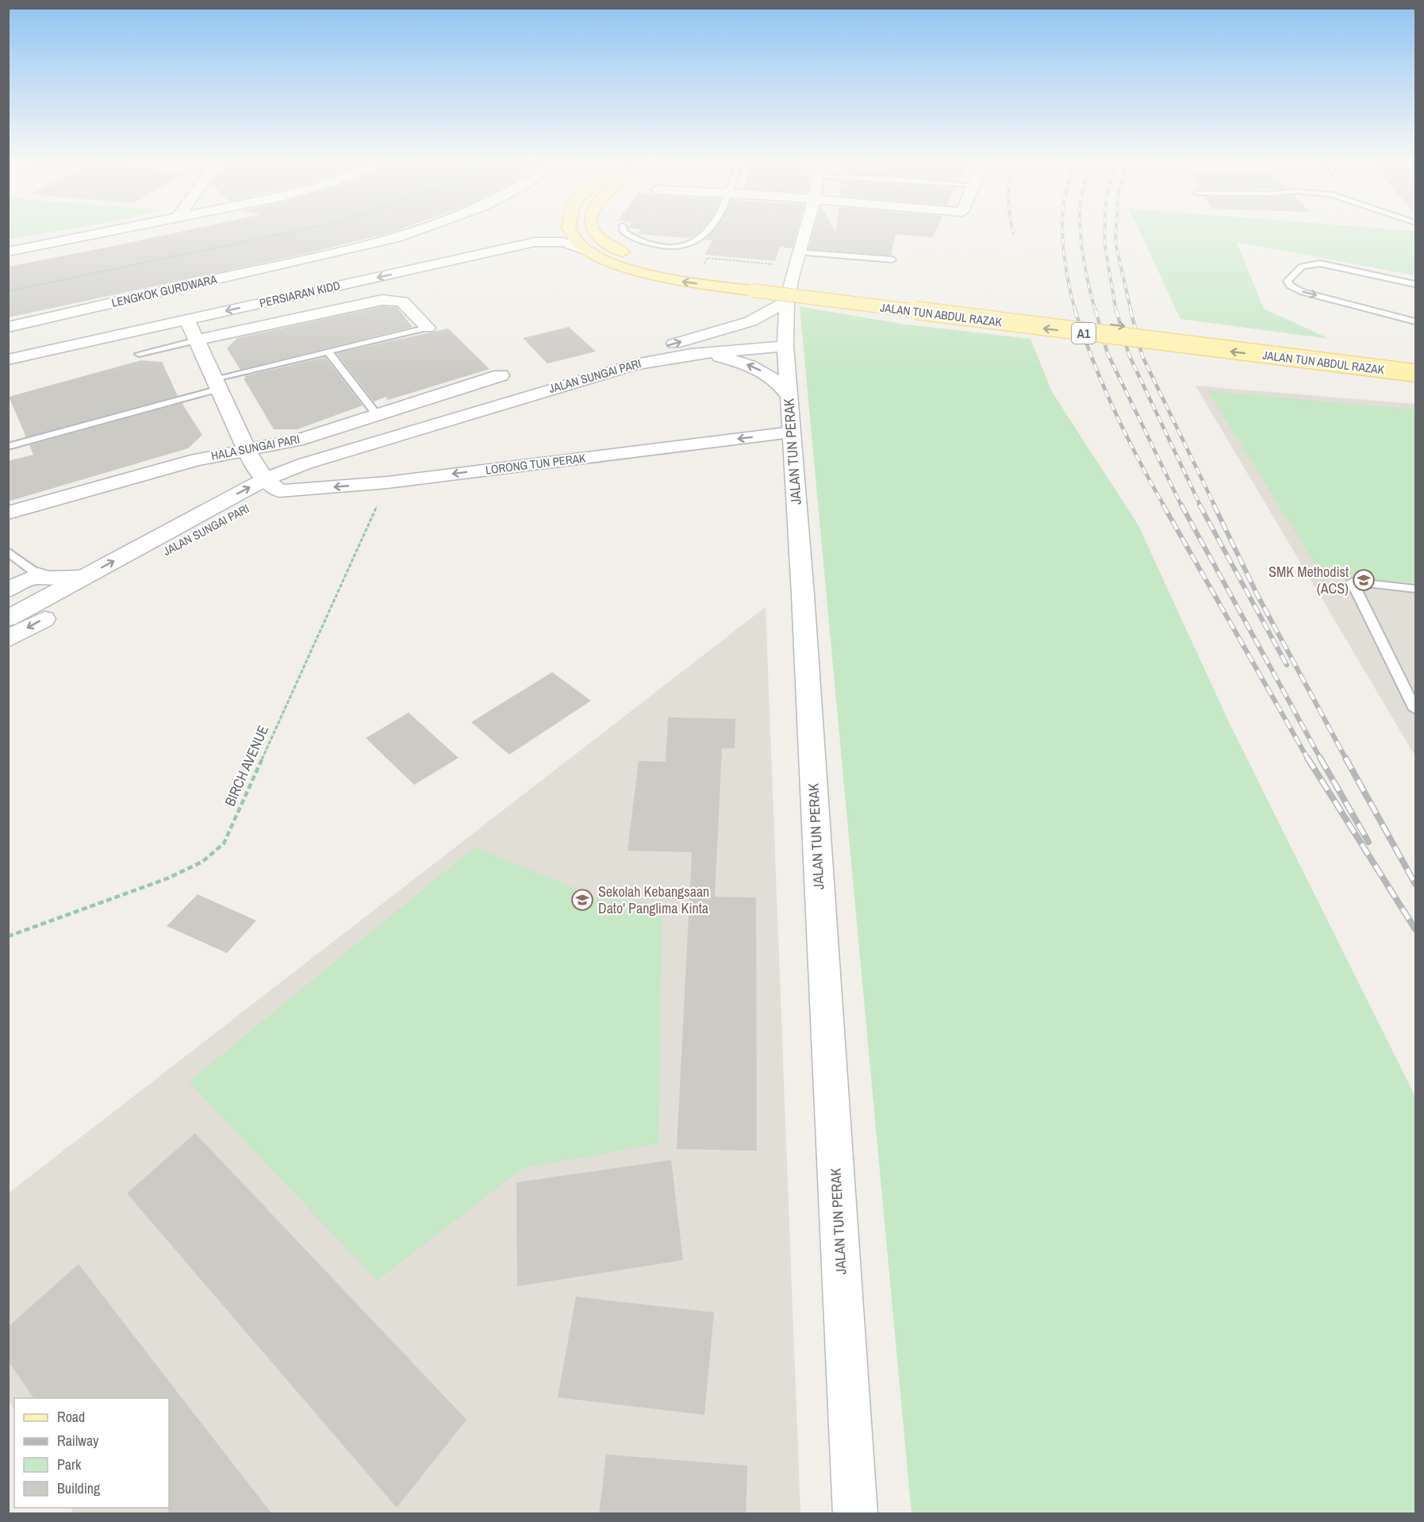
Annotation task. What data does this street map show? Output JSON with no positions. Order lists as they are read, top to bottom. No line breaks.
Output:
{"streets":{"main road":["JALAN TUN ABDUL RAZAK","A1"],"street":["LENGKOK GURDWARA","PERSIARAN KIDD","JALAN SUNGAI PARI","HALA SUNGAI PARI","JALAN TUN PERAK","LORONG TUN PERAK"],"path":["BIRCH AVENUE"]},"crossings":[["PERSIARAN KIDD","JALAN TUN ABDUL RAZAK"],["JALAN SUNGAI PARI","JALAN TUN PERAK"],["JALAN SUNGAI PARI","LORONG TUN PERAK"],["JALAN TUN PERAK","LORONG TUN PERAK"],["LORONG TUN PERAK","BIRCH AVENUE"]],"places":{"school or university":["SMK Methodist (ACS)","Sekolah Kebangsaan Dato' Panglima Kinta"]},"legend":["Road","Railway","Park","Building"]}
